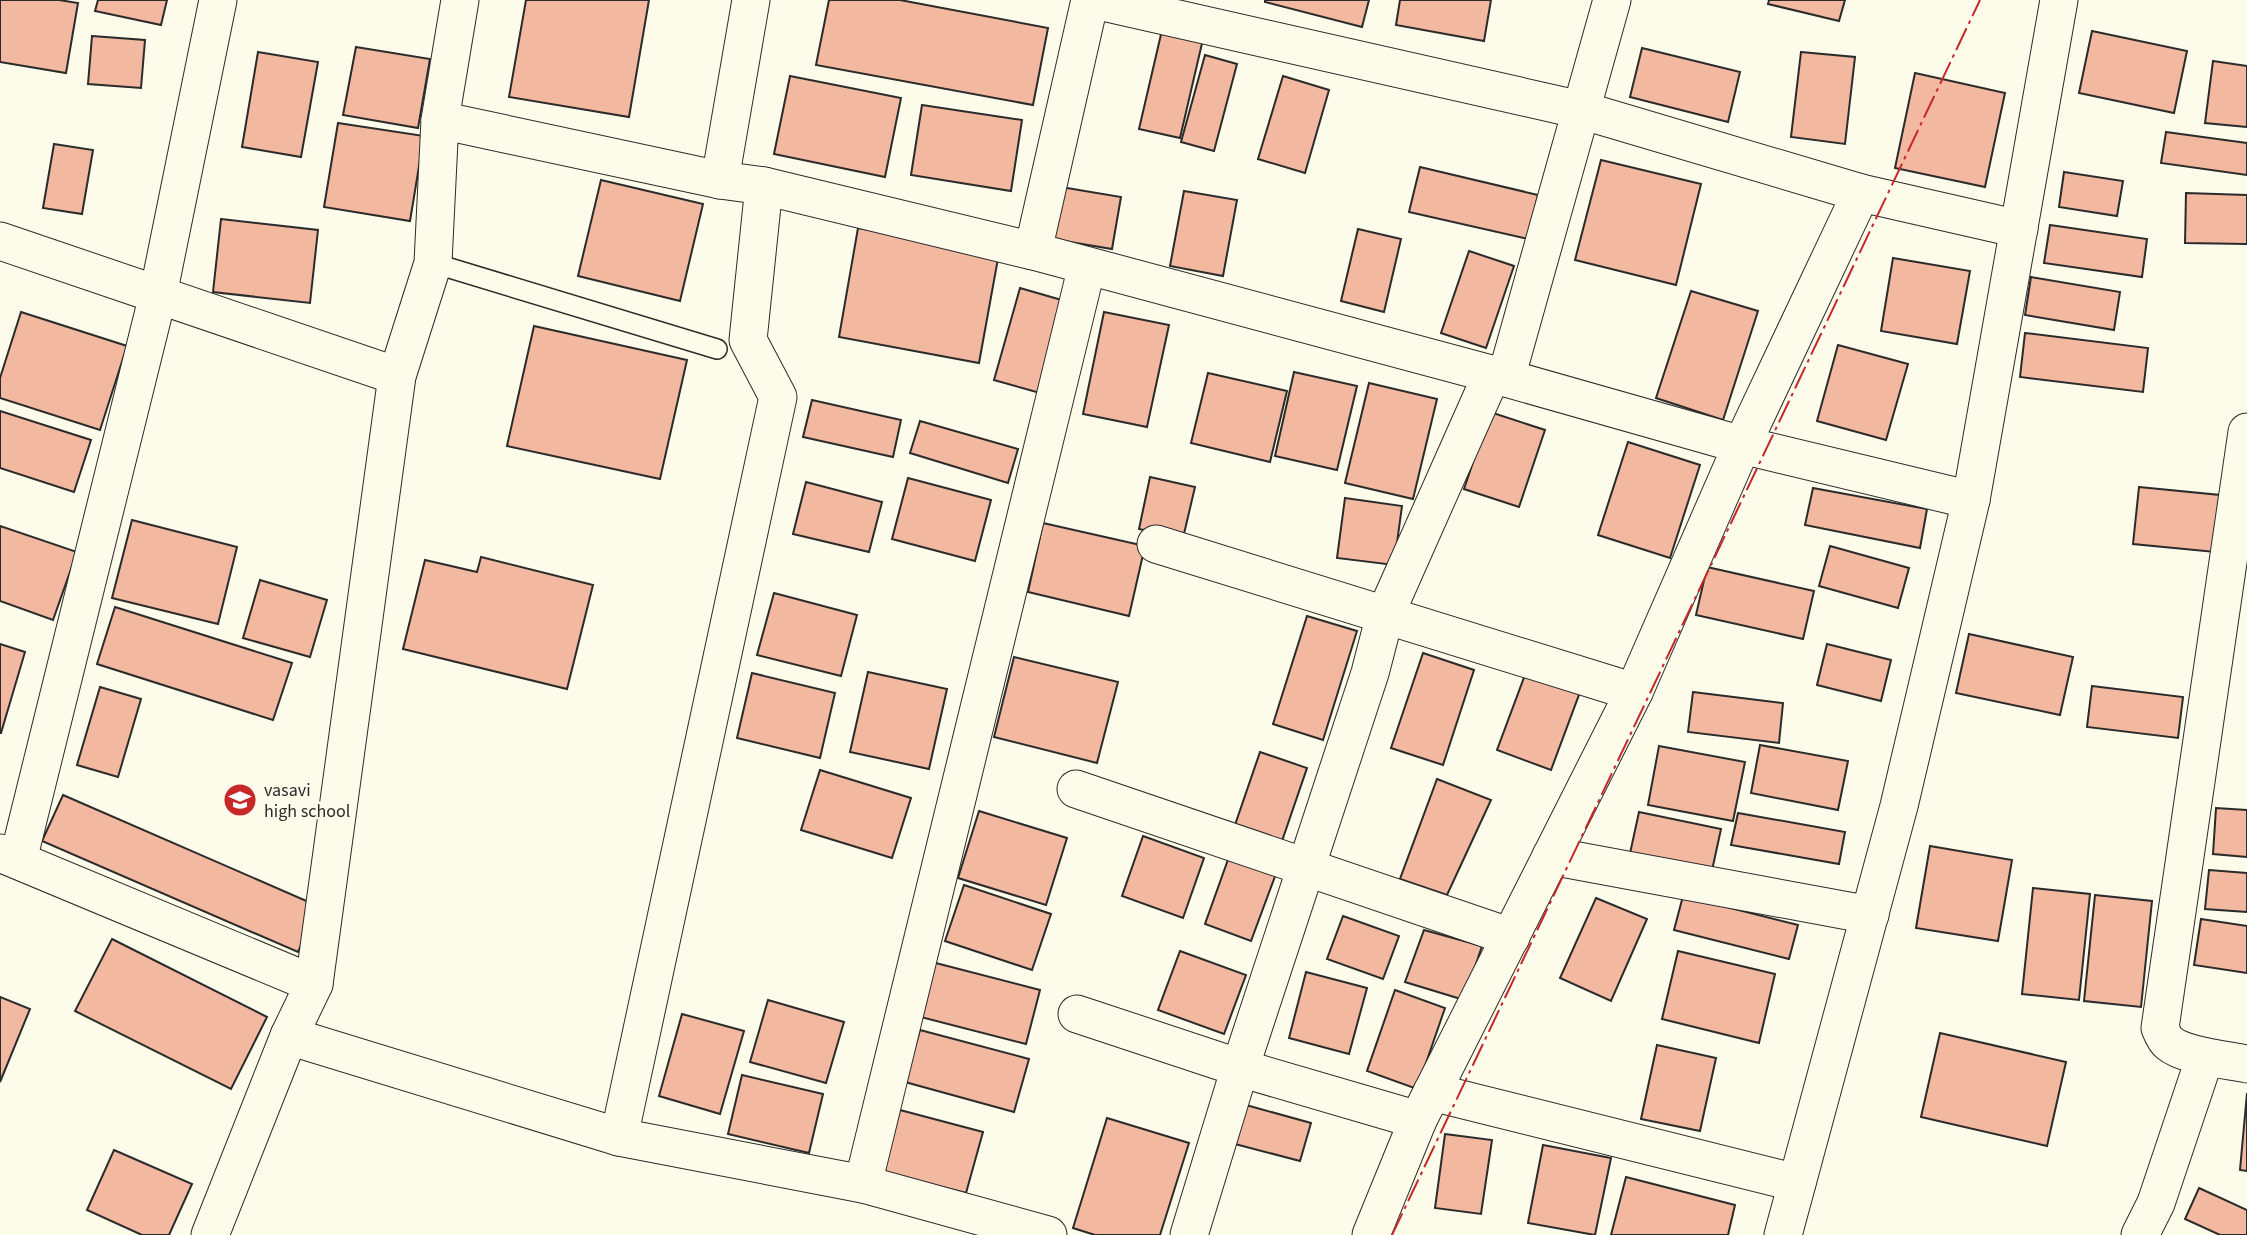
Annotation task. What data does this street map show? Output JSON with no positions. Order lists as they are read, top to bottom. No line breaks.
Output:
{"places":{"school or university":["vasavi high school"]}}
